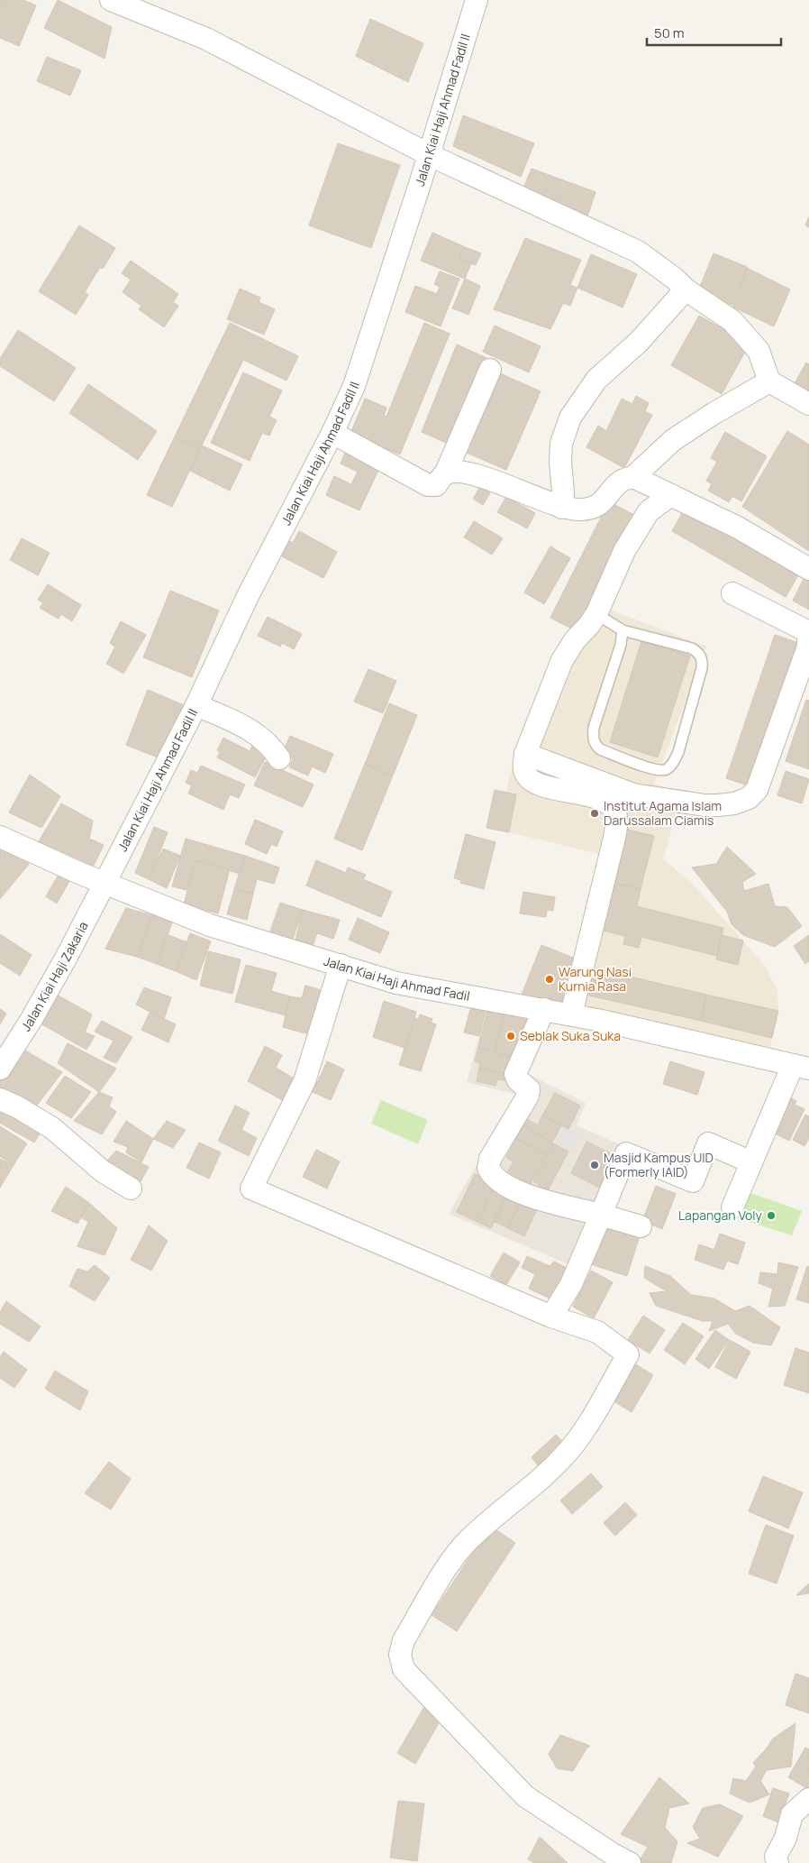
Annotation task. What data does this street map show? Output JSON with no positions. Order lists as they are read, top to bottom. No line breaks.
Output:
{"streets":{"street":["Jalan Kiai Haji Ahmad Fadil II","Jalan Kiai Haji Zakaria","Jalan Kiai Haji Ahmad Fadil"]},"crossings":[["Jalan Kiai Haji Ahmad Fadil II","Jalan Kiai Haji Zakaria"],["Jalan Kiai Haji Ahmad Fadil II","Jalan Kiai Haji Ahmad Fadil"],["Jalan Kiai Haji Zakaria","Jalan Kiai Haji Ahmad Fadil"]],"places":["Institut Agama Islam Darussalam Ciamis","Warung Nasi Kurnia Rasa","Seblak Suka Suka","Masjid Kampus UID (Formerly IAID)","Lapangan Voly"],"scale_bar":"50 m"}
